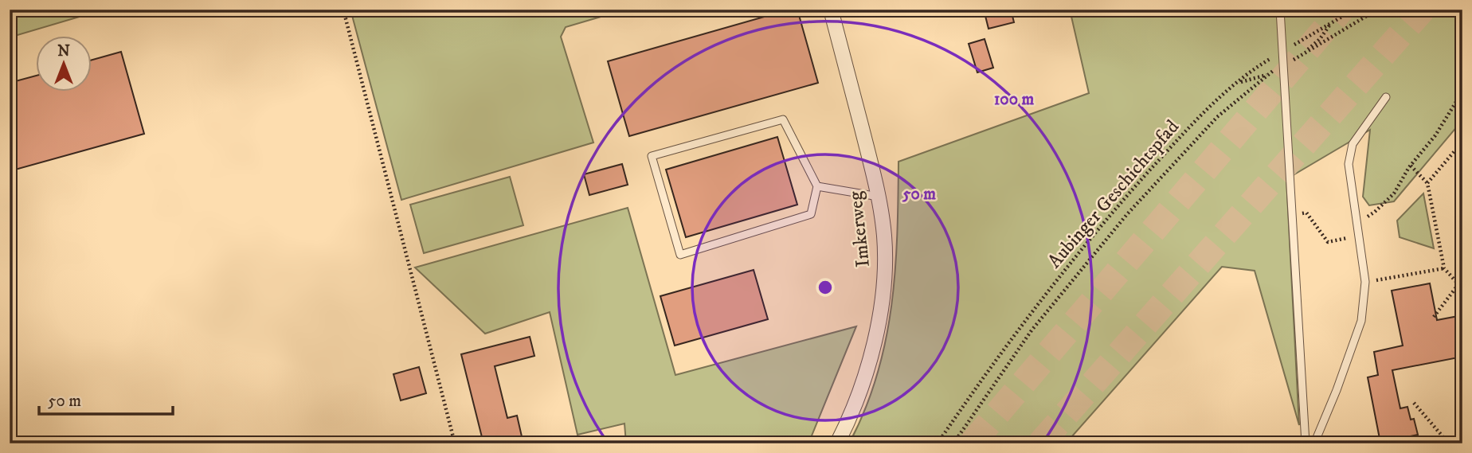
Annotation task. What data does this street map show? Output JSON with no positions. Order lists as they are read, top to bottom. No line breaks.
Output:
{"streets":{"street":["Imkerweg"],"path":["Aubinger Geschichtspfad"]},"scale_bar":"50 m","north":"top","rings":["100 m","50 m"]}
